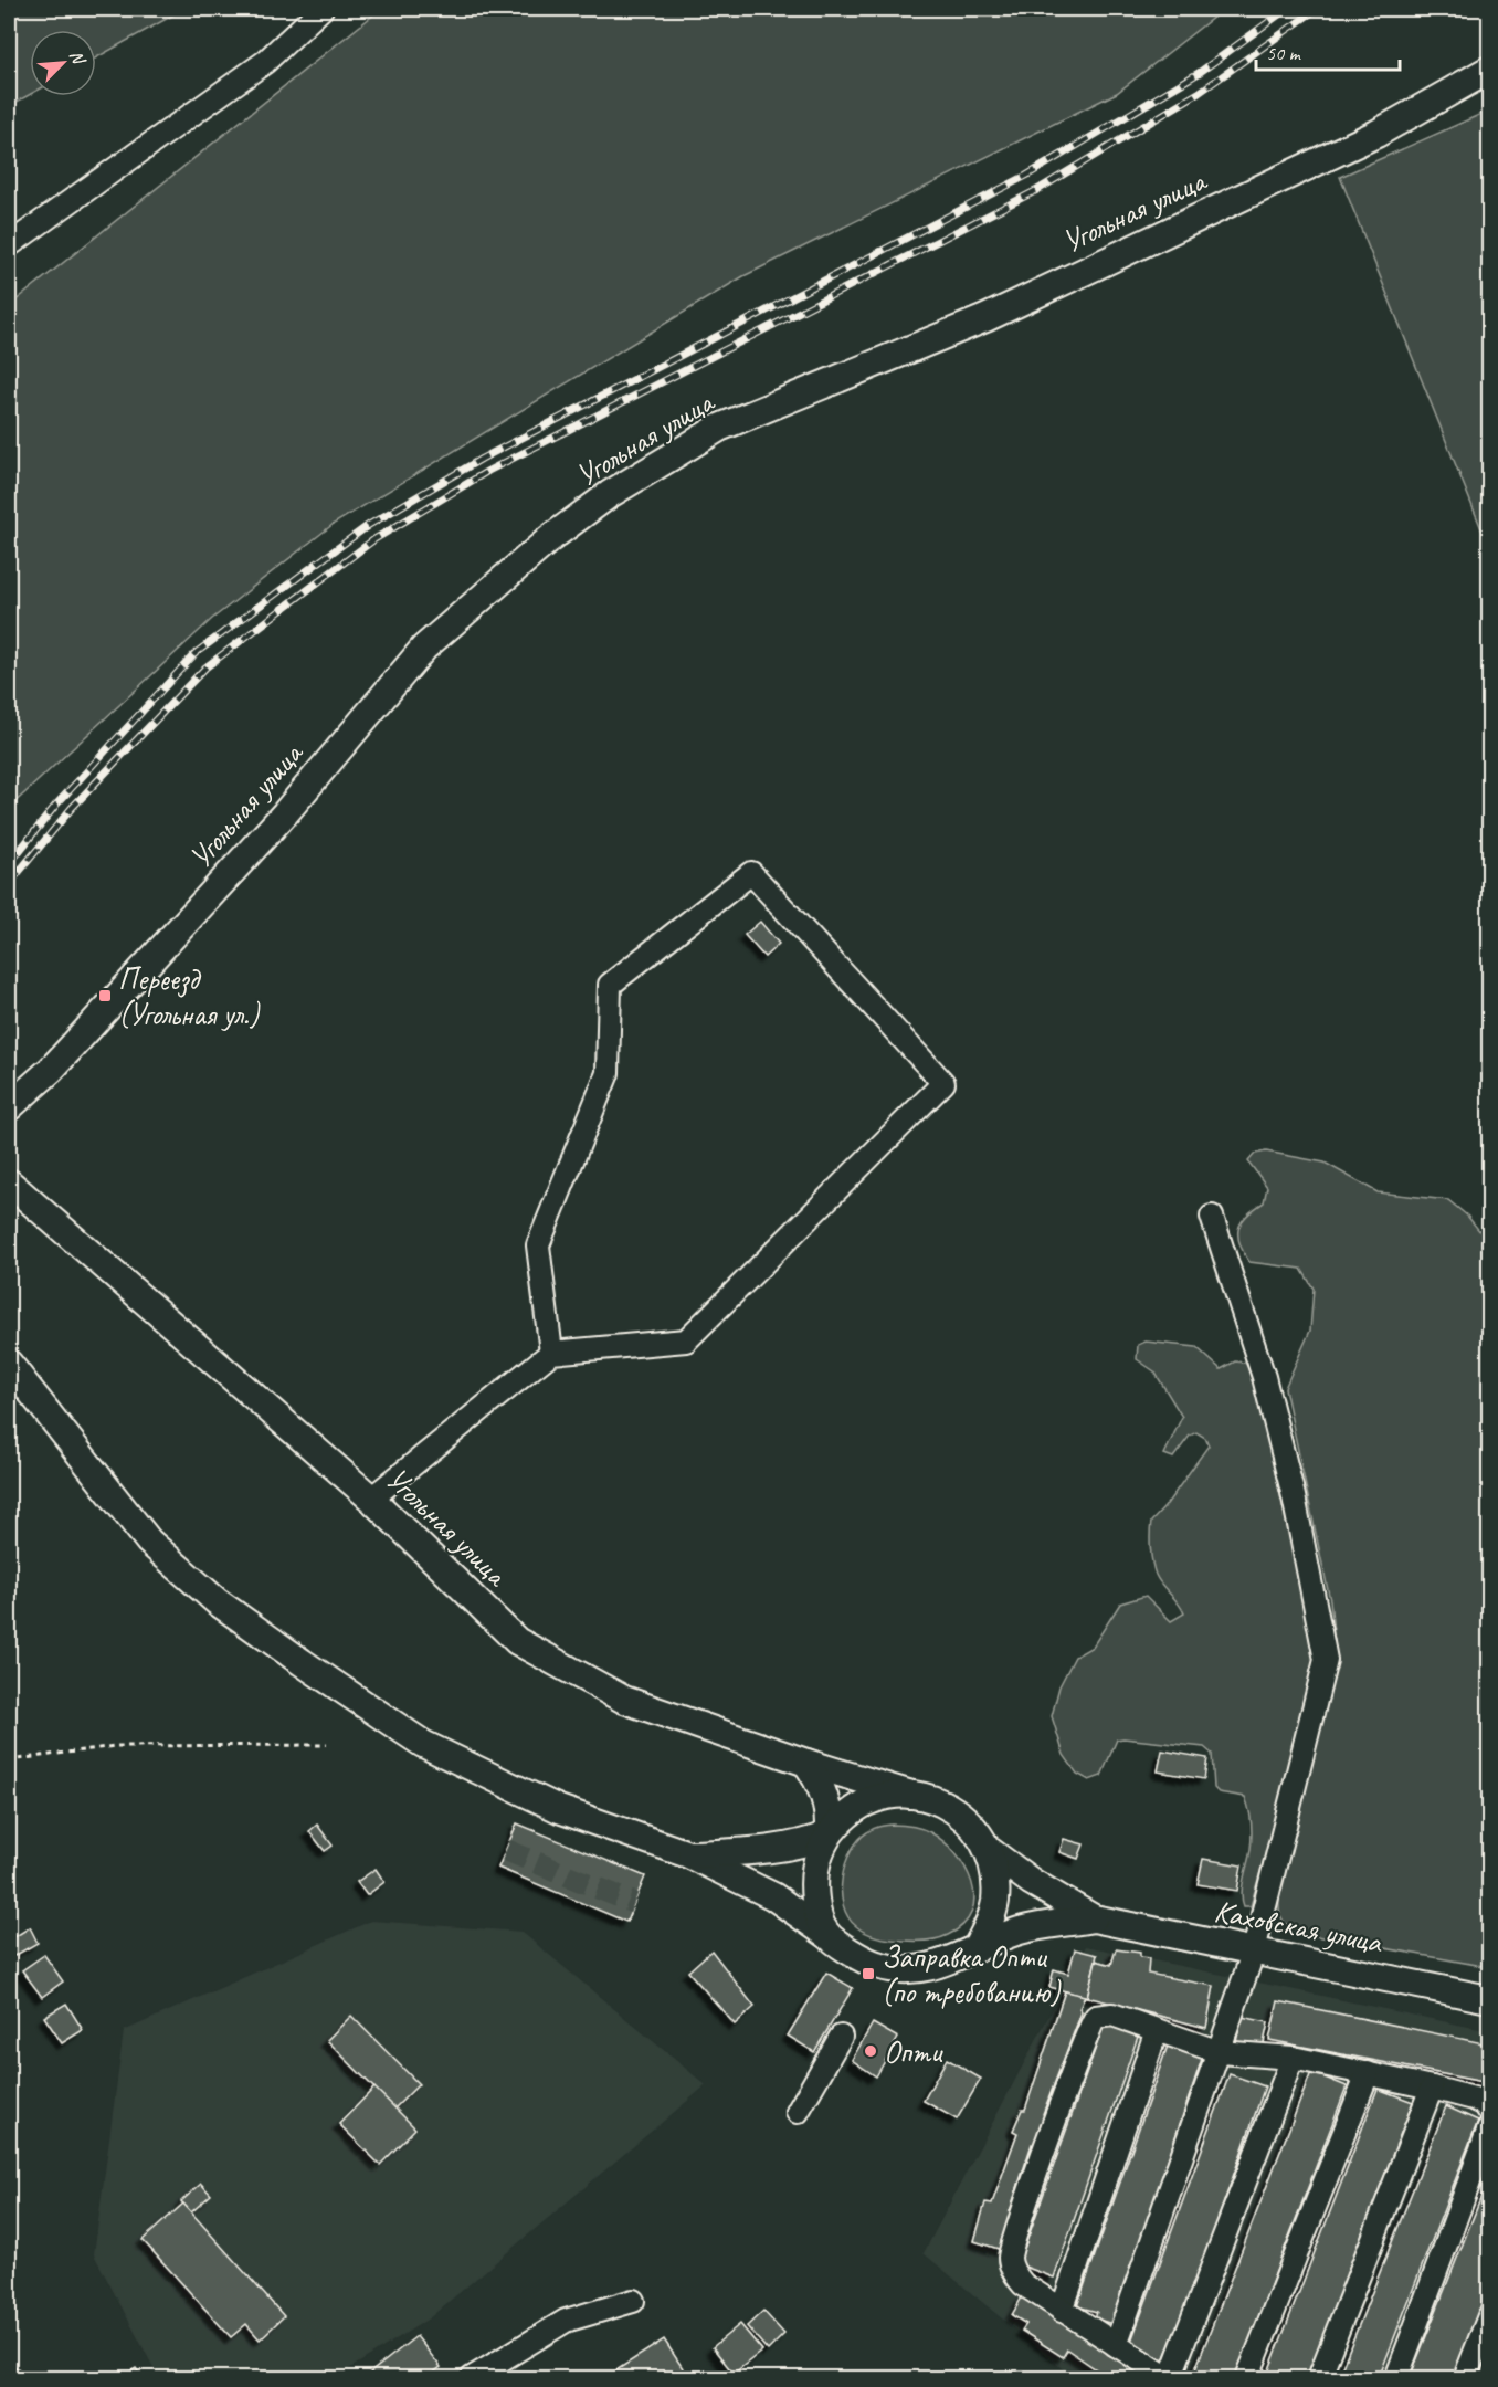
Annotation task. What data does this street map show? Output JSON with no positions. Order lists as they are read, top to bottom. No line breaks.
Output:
{"streets":{"main road":["Угольная улица","Каховская улица"]},"places":{"transit":["Переезд (Угольная ул.)","Заправка Опти (по требованию)"],"other":["Опти"]},"scale_bar":"50 m","north":"top right"}
